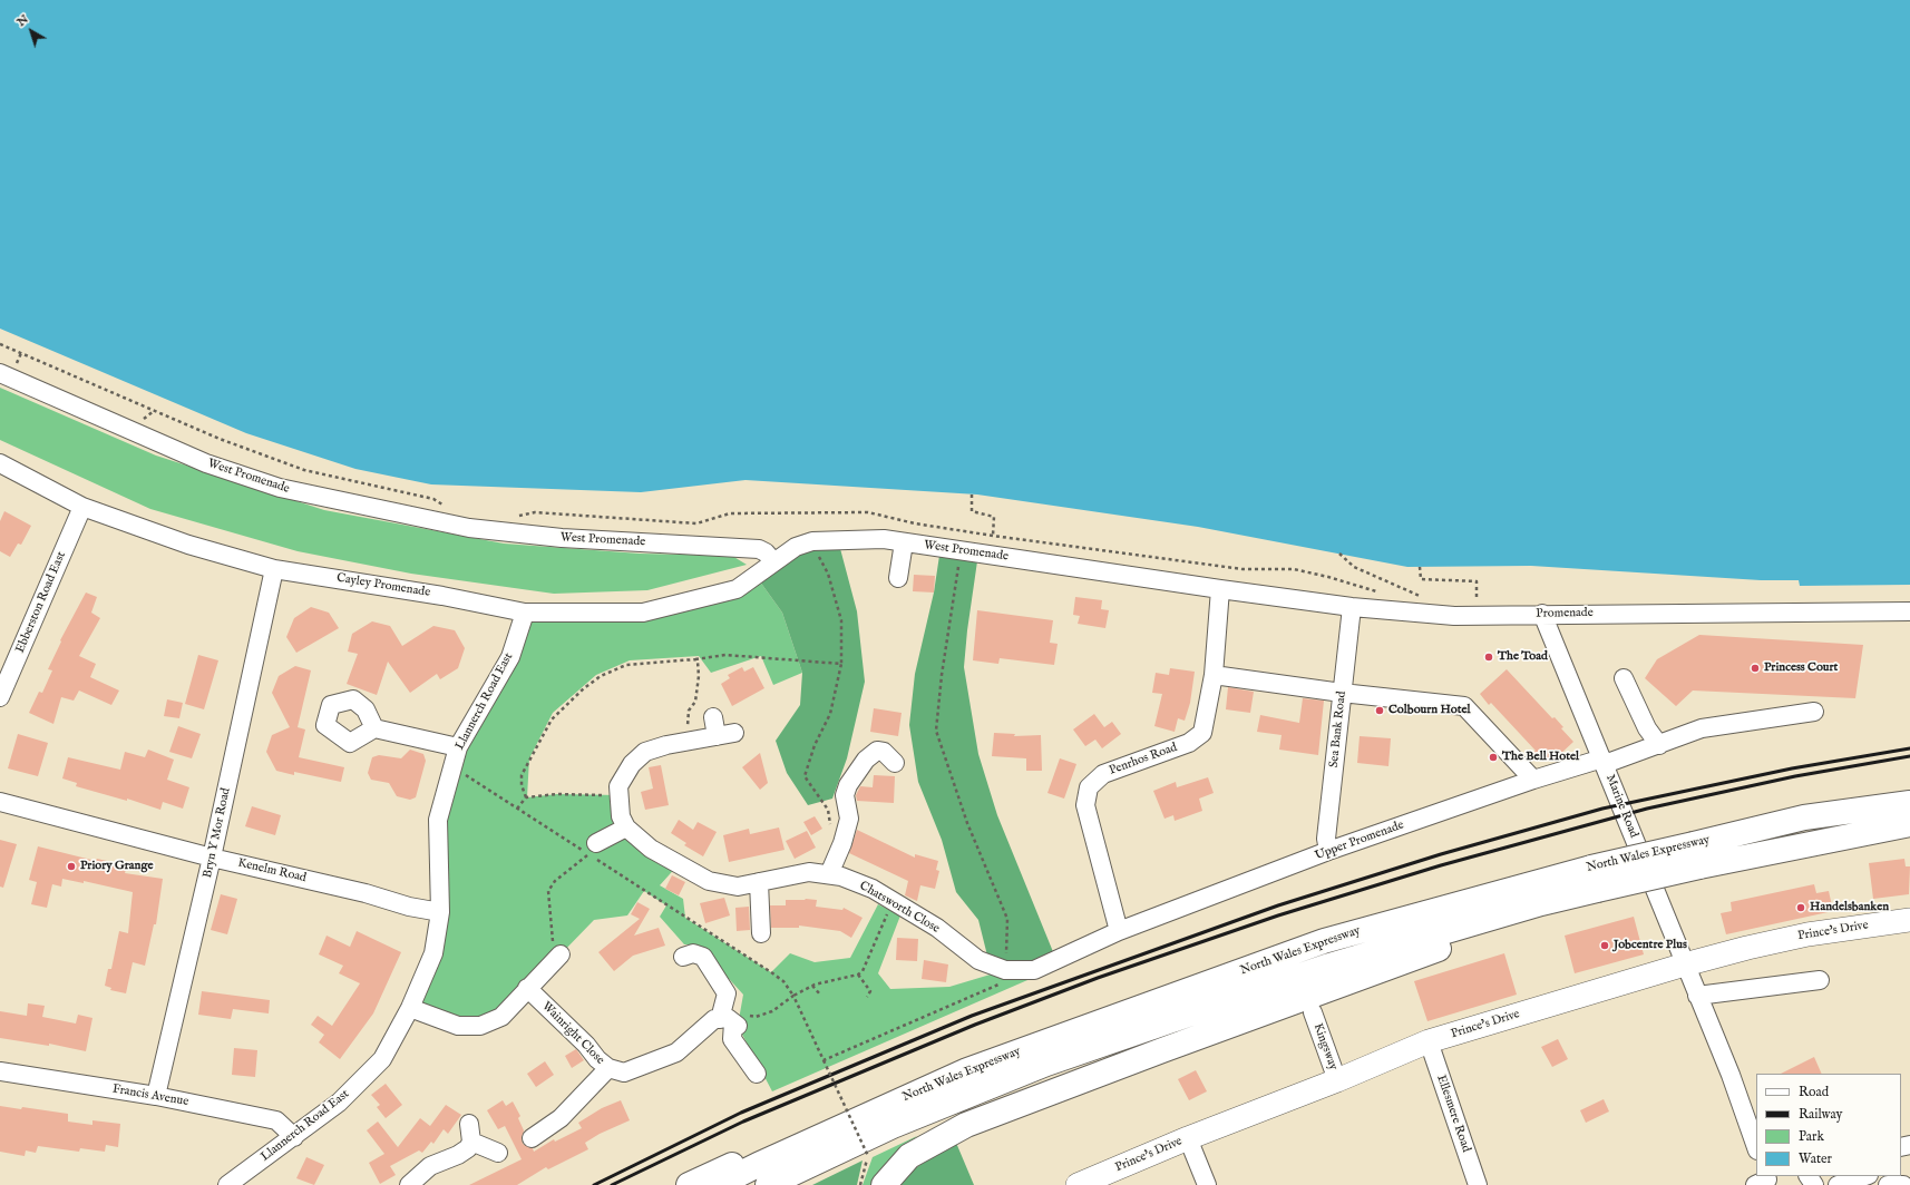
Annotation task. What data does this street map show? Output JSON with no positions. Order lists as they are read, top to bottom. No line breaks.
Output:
{"streets":{"highway":["North Wales Expressway"],"main road":["Prince's Drive"],"street":["West Promenade","Cayley Promenade","Ebberston Road East","Promenade","Llannerch Road East","Sea Bank Road","Penrhos Road","Marine Road","Bryn Y Mor Road","Upper Promenade","Kenelm Road","Chatsworth Close","Wainright Close","Kingsway","Francis Avenue","Ellesmere Road"]},"crossings":[["West Promenade","Cayley Promenade"],["West Promenade","Promenade"],["West Promenade","Penrhos Road"],["Cayley Promenade","Ebberston Road East"],["Cayley Promenade","Llannerch Road East"],["Cayley Promenade","Bryn Y Mor Road"],["Promenade","Sea Bank Road"],["Promenade","Penrhos Road"],["Promenade","Marine Road"],["Llannerch Road East","Kenelm Road"],["Llannerch Road East","Francis Avenue"],["Sea Bank Road","Upper Promenade"],["Penrhos Road","Upper Promenade"],["Penrhos Road","Chatsworth Close"],["Marine Road","Upper Promenade"],["Marine Road","Prince's Drive"],["Bryn Y Mor Road","Kenelm Road"],["Bryn Y Mor Road","Francis Avenue"],["Upper Promenade","Chatsworth Close"],["Prince's Drive","Kingsway"],["Prince's Drive","Ellesmere Road"]],"places":["The Toad","Princess Court","Colbourn Hotel","The Bell Hotel","Priory Grange","Handelsbanken","Jobcentre Plus"],"legend":["Road","Railway","Park","Water"],"north":"top left"}
